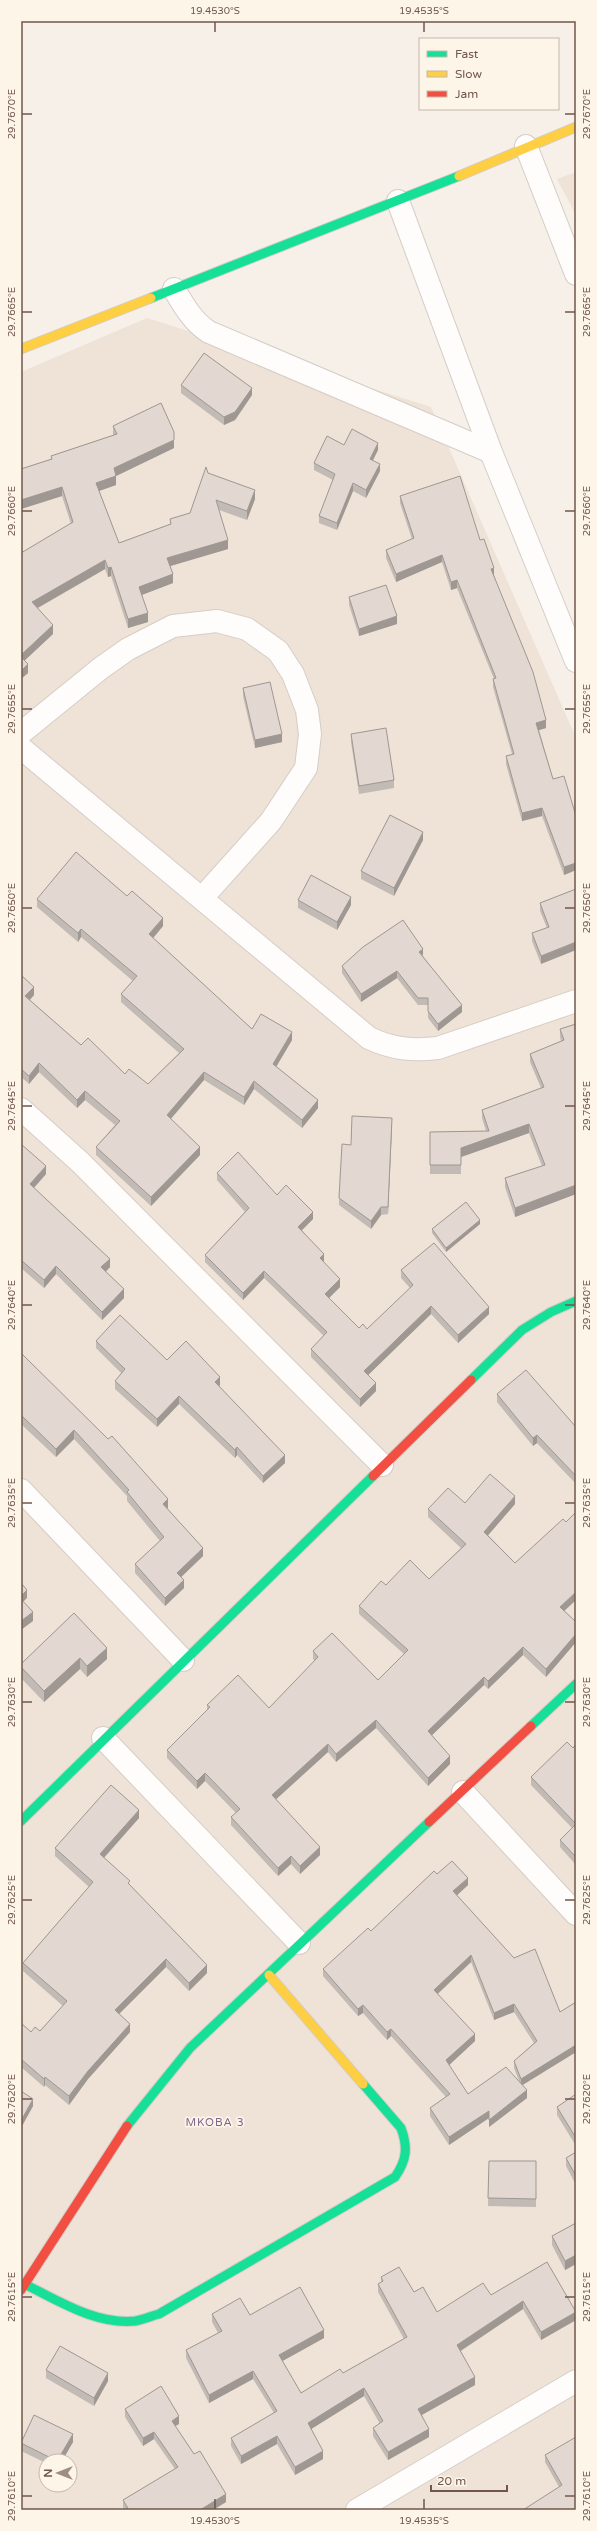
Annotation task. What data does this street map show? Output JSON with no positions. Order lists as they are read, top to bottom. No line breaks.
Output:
{"districts":["MKOBA 3"],"legend":["Fast","Slow","Jam"],"scale_bar":"20 m","north":"left","coordinates":["19.4530°S","19.4535°S","29.7670°E","29.7665°E","29.7660°E","29.7655°E","29.7650°E","29.7645°E","29.7640°E","29.7635°E","29.7630°E","29.7625°E","29.7620°E","29.7615°E","29.7610°E"]}
